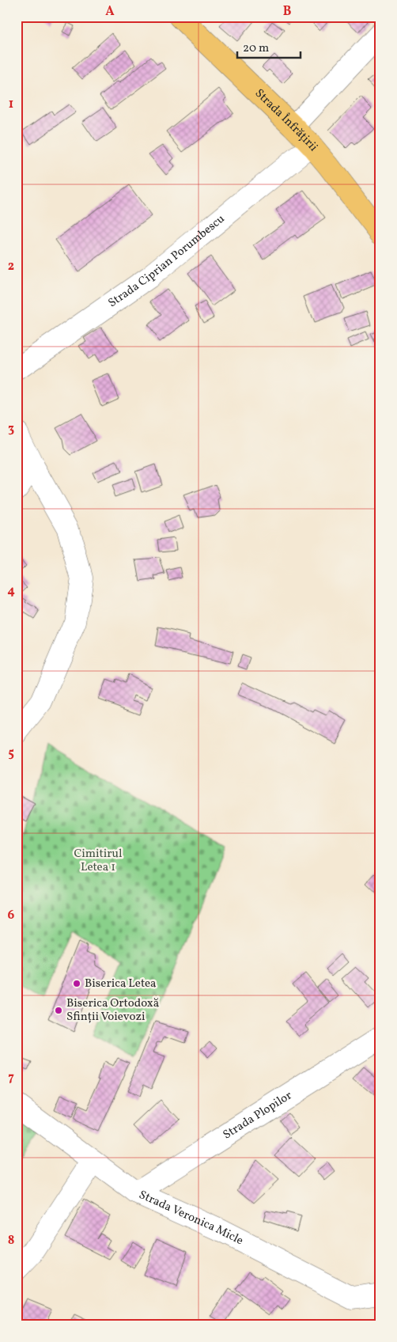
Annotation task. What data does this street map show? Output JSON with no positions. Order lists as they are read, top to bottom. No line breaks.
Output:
{"streets":{"main road":["Strada Înfrățirii"],"street":["Strada Ciprian Porumbescu","Strada Plopilor","Strada Veronica Micle"]},"crossings":[["Strada Înfrățirii","Strada Ciprian Porumbescu"],["Strada Plopilor","Strada Veronica Micle"]],"parks":["Cimitirul Letea 1"],"places":["Biserica Letea","Biserica Ortodoxă Sfinții Voievozi"],"scale_bar":"20 m","grid":{"columns":["A","B"],"rows":["1","2","3","4","5","6","7","8"]}}
